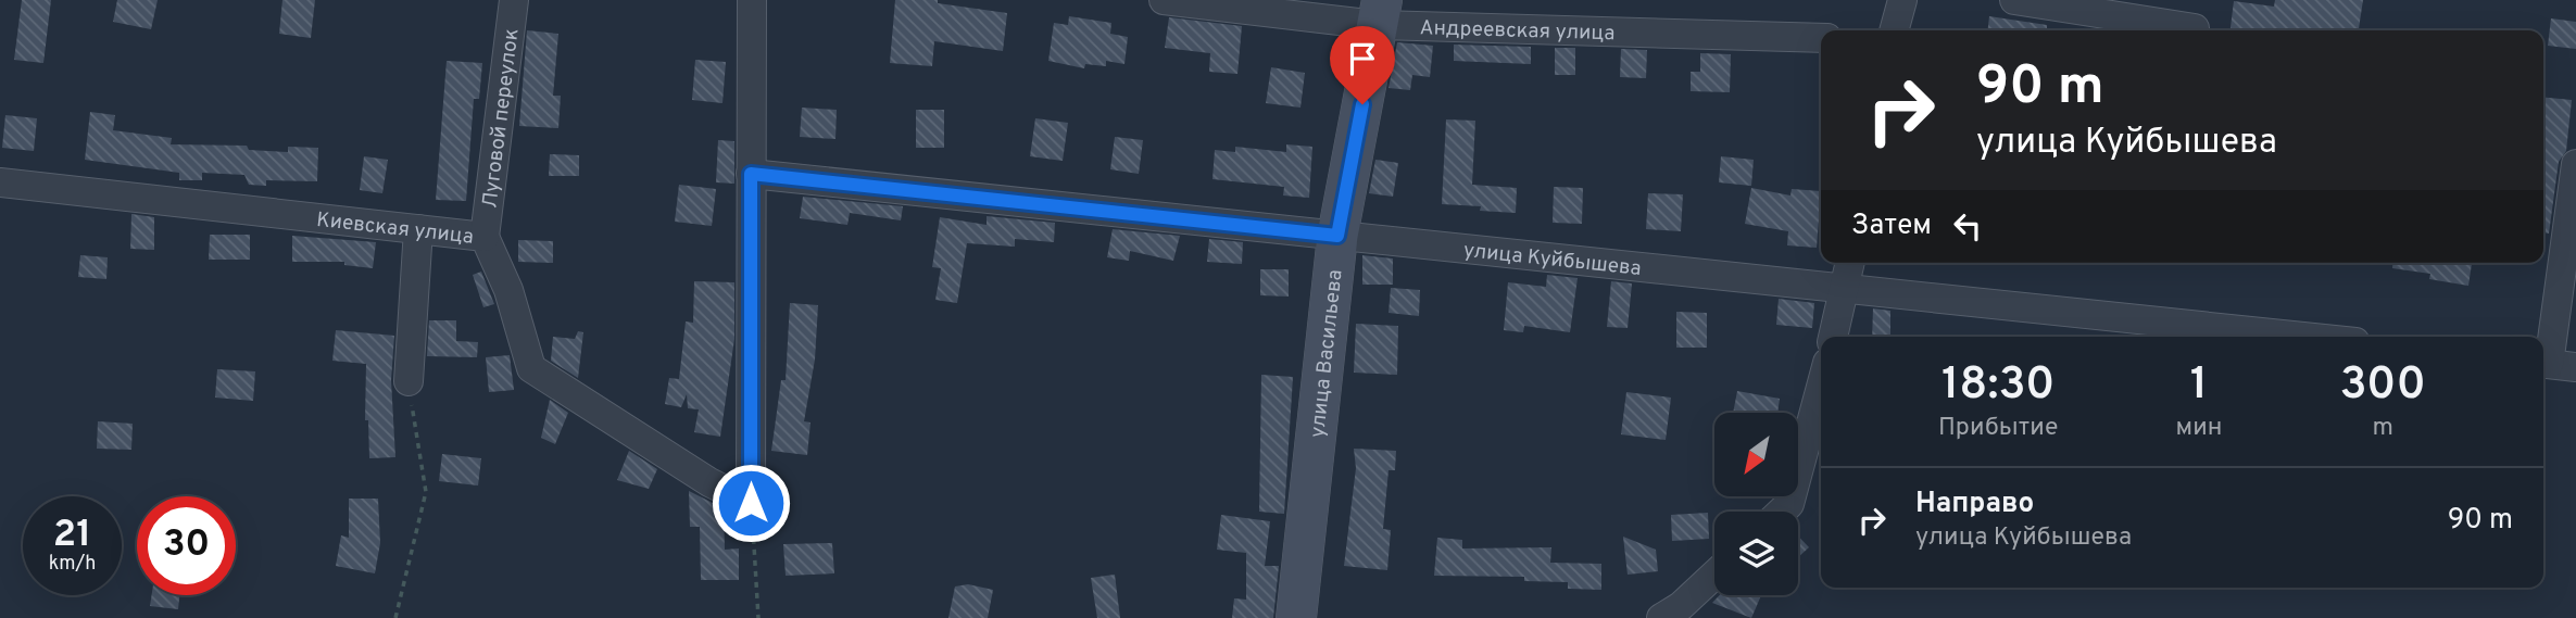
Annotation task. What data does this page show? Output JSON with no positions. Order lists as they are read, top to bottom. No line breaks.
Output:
{"streets":{"street":["Андреевская улица","Луговой переулок","Киевская улица","улица Куйбышева","улица Васильева"]},"crossings":[["Андреевская улица","улица Васильева"],["Луговой переулок","Киевская улица"],["улица Куйбышева","улица Васильева"]],"north":"bottom left","page":{"turn":["90 m","улица Куйбышева"],"then":"Затем","eta":["18:30","Прибытие","1","мин","300","m"],"list":[{"name":"Направо","note":"улица Куйбышева","value":"90 m"}],"speed":"21 km/h","limit":"30"}}
